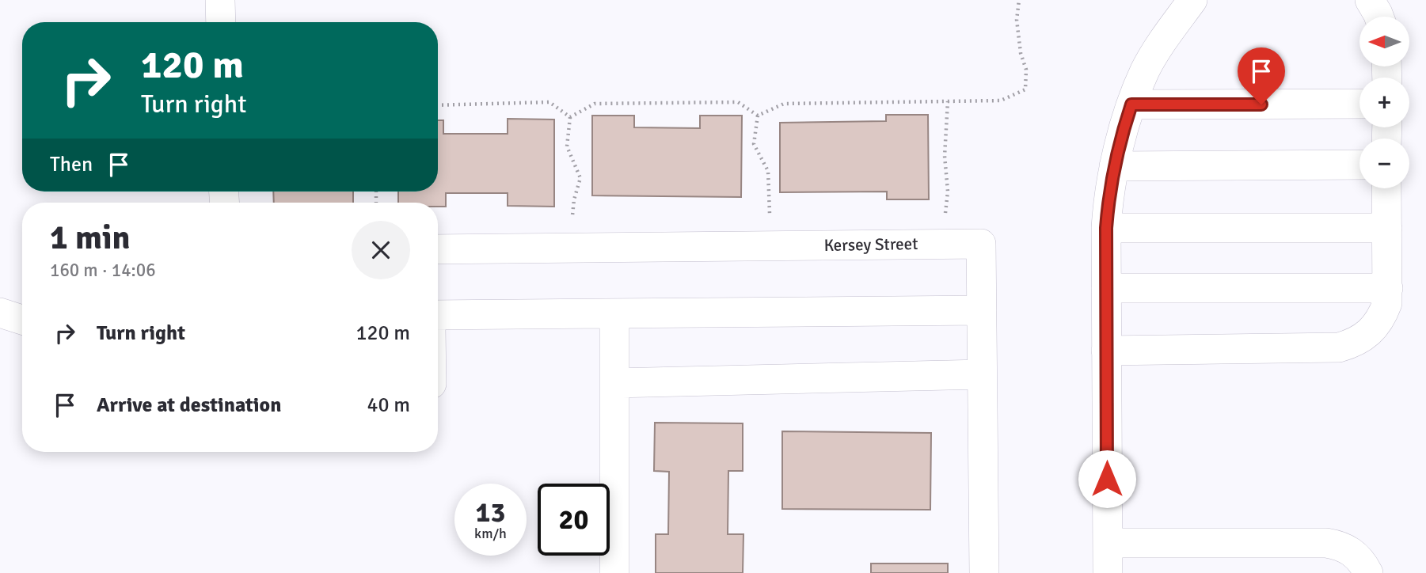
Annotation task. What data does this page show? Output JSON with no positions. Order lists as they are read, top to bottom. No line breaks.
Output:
{"streets":{"street":["Kersey Street"]},"north":"left","page":{"map_buttons":["+","−"],"turn":["120 m","Turn right"],"then":"Then","heading":["1 min","160 m · 14:06"],"list":[{"name":"Turn right","value":"120 m"},{"name":"Arrive at destination","value":"40 m"}],"speed":"13 km/h","limit":"20"}}
